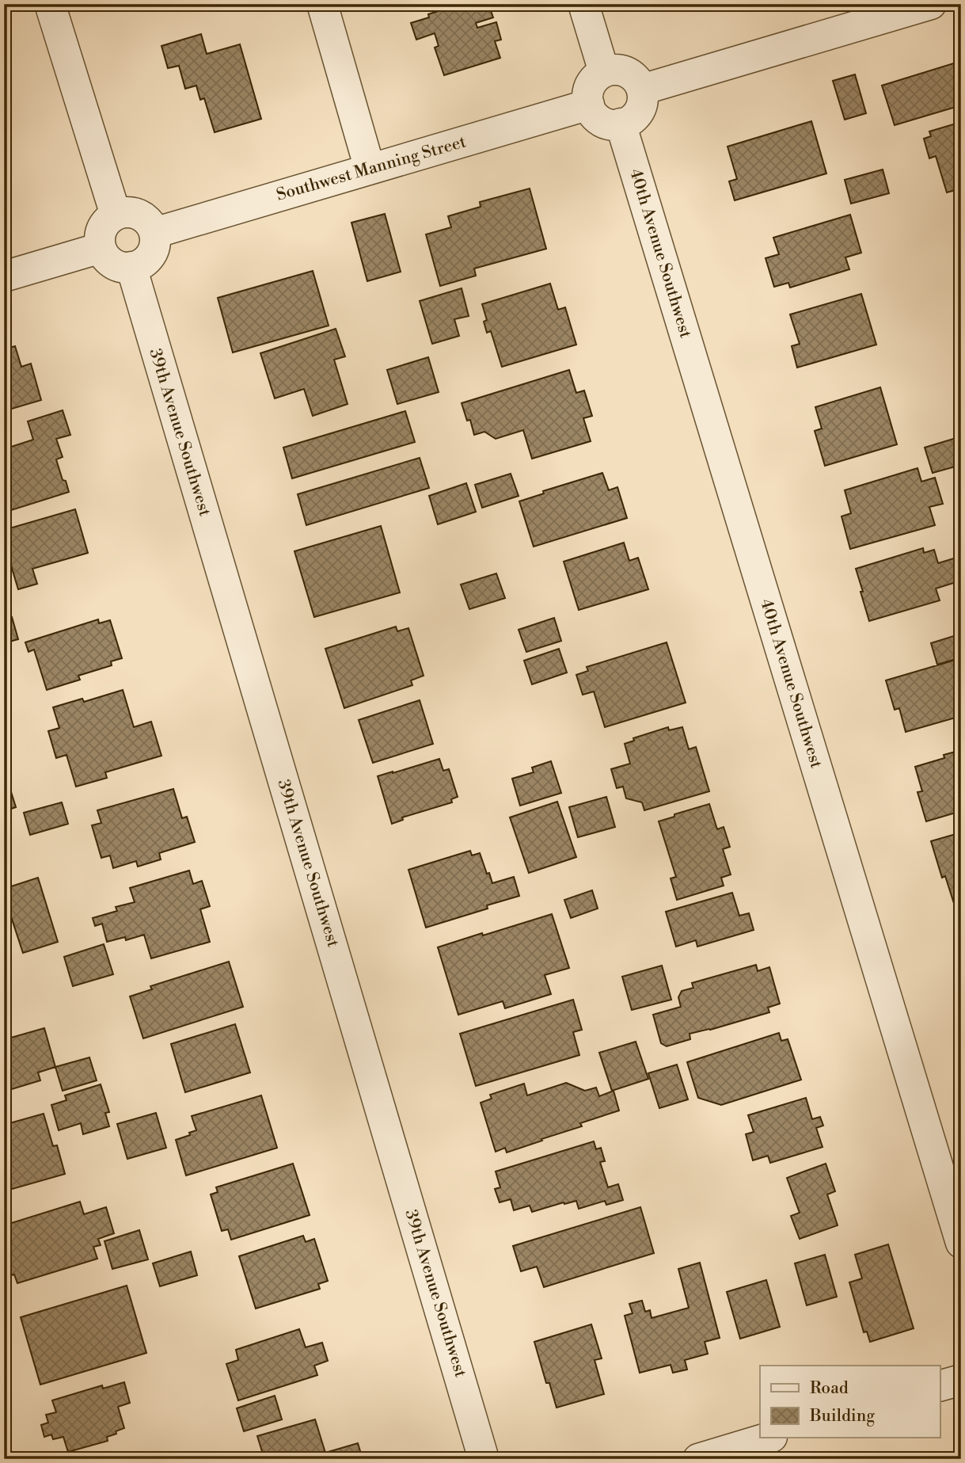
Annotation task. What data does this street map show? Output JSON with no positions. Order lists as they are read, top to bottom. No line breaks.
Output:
{"streets":{"street":["Southwest Manning Street","40th Avenue Southwest","39th Avenue Southwest"]},"crossings":[["Southwest Manning Street","40th Avenue Southwest"],["Southwest Manning Street","39th Avenue Southwest"]],"legend":["Road","Building"]}
